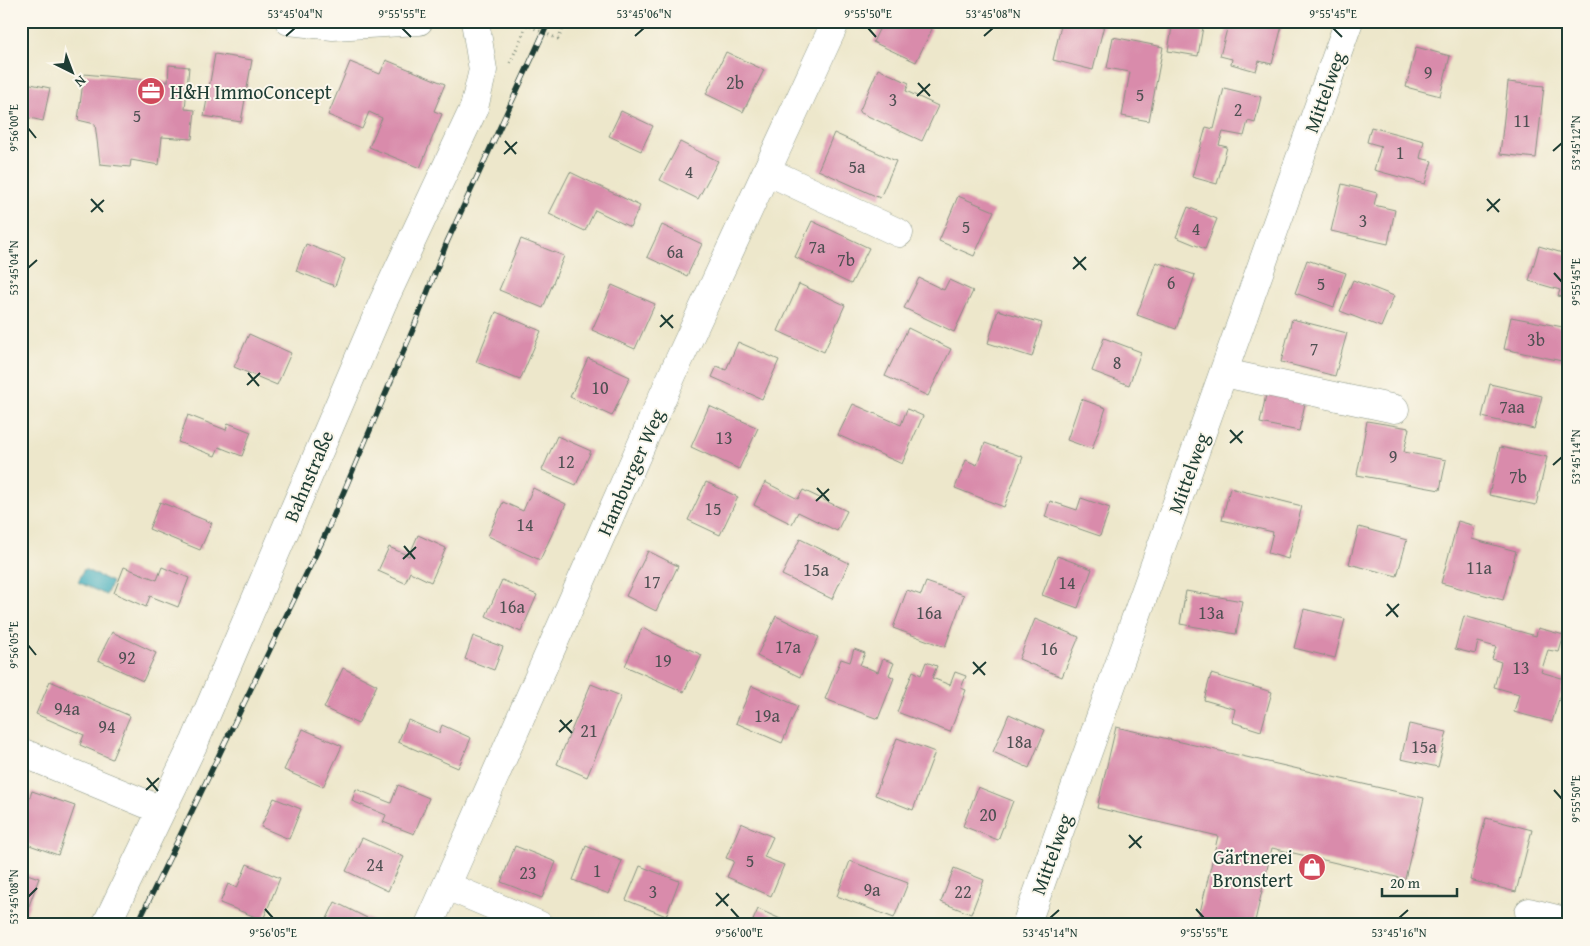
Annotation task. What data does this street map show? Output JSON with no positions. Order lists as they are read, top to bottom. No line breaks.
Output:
{"streets":{"street":["Mittelweg","Hamburger Weg","Bahnstraße"]},"places":{"office":["H&H ImmoConcept"],"shop":["Gärtnerei Bronstert"]},"house_numbers":["9","2b","5","3","2","5","11","1","5a","4","3","5","4","7a","6a","7b","6","5","3b","7","8","10","7aa","13","9","12","7b","15","14","11a","15a","17","14","16a","16a","13a","17a","16","92","19","13","94a","19a","94","21","18a","15a","20","5","24","1","23","9a","3","22"],"scale_bar":"20 m","north":"bottom right","coordinates":["53°45'04\"N","9°55'55\"E","53°45'06\"N","9°55'50\"E","53°45'08\"N","9°55'45\"E","9°56'00\"E","53°45'12\"N","53°45'14\"N","9°56'05\"E","53°45'16\"N"]}
